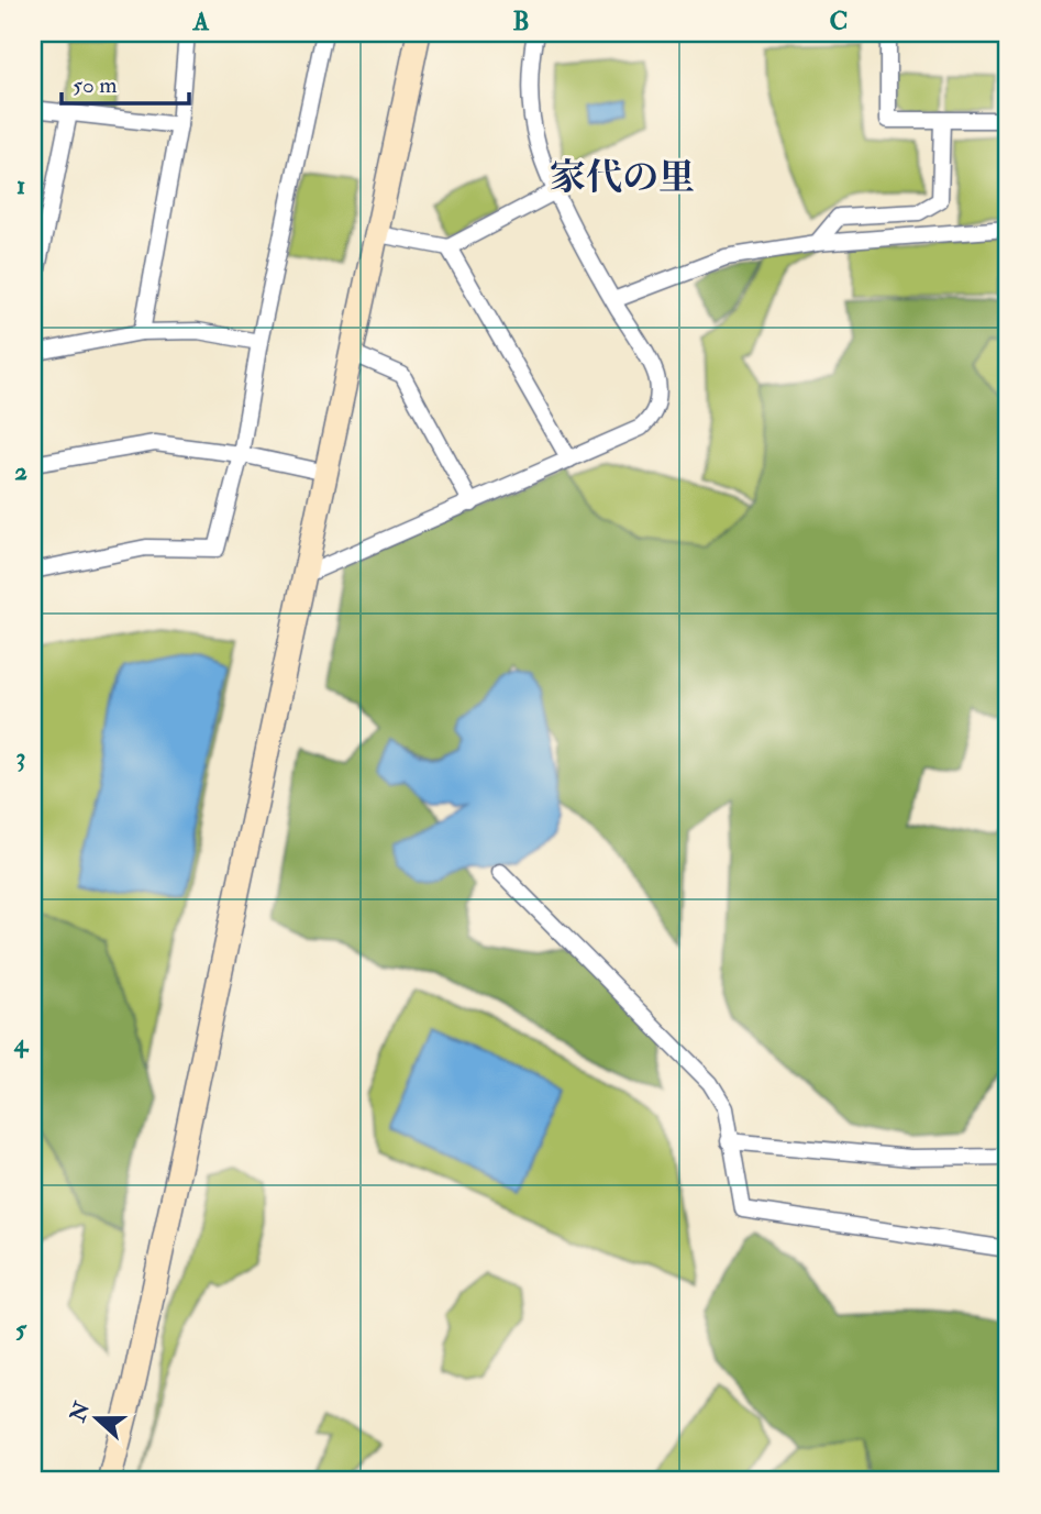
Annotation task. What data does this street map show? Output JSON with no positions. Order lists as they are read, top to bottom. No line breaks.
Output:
{"districts":["家代の里"],"scale_bar":"50 m","north":"left","grid":{"columns":["A","B","C"],"rows":["1","2","3","4","5"]}}
